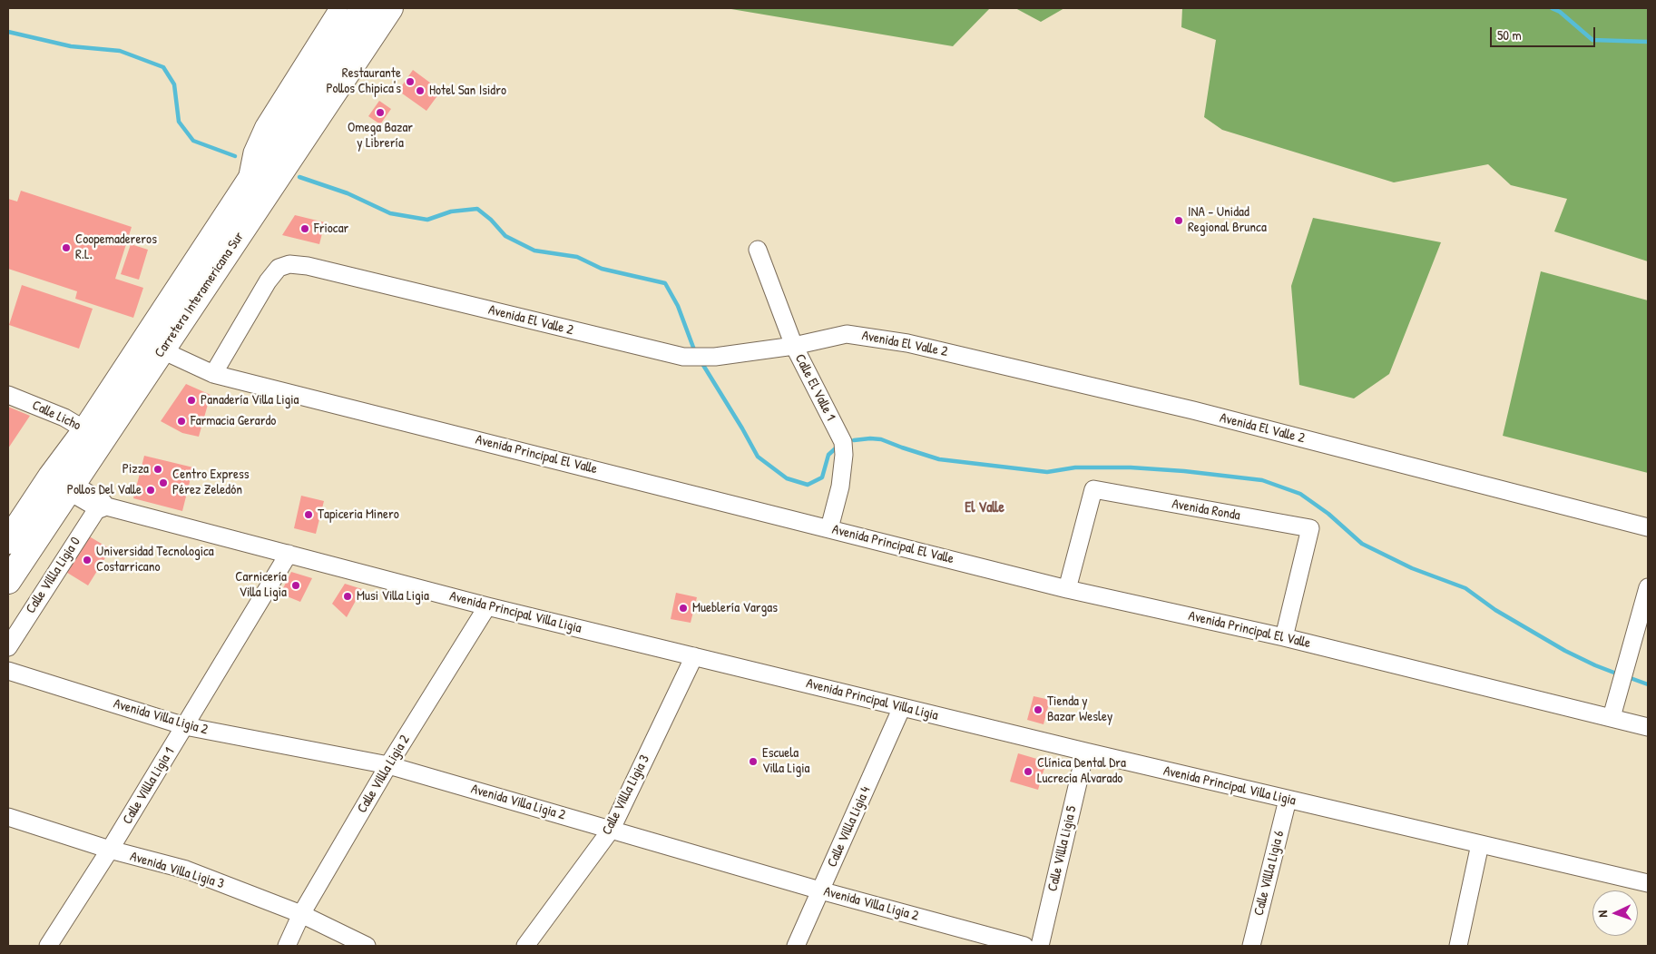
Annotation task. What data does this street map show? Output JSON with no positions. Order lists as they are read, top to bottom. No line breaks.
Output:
{"streets":{"highway":["Carretera Interamericana Sur"],"street":["Avenida El Valle 2","Calle El Valle 1","Calle Licho","Avenida Principal El Valle","Avenida Ronda","Calle Villla Ligia 0","Avenida Principal Villa Ligia","Avenida Villa Ligia 2","Calle Villla Ligia 2","Calle Villla Ligia 1","Calle Villla Ligia 3","Calle Villla Ligia 4","Calle Villla Ligia 5","Avenida Villa Ligia 3","Calle Villla Ligia 6"]},"crossings":[["Carretera Interamericana Sur","Calle Licho"],["Carretera Interamericana Sur","Avenida Principal El Valle"],["Avenida El Valle 2","Calle El Valle 1"],["Avenida El Valle 2","Avenida Principal El Valle"],["Calle El Valle 1","Avenida Principal El Valle"],["Avenida Principal El Valle","Avenida Ronda"],["Calle Villla Ligia 0","Avenida Principal Villa Ligia"],["Avenida Principal Villa Ligia","Calle Villla Ligia 2"],["Avenida Principal Villa Ligia","Calle Villla Ligia 1"],["Avenida Principal Villa Ligia","Calle Villla Ligia 3"],["Avenida Principal Villa Ligia","Calle Villla Ligia 4"],["Avenida Principal Villa Ligia","Calle Villla Ligia 5"],["Avenida Principal Villa Ligia","Calle Villla Ligia 6"],["Avenida Villa Ligia 2","Calle Villla Ligia 2"],["Avenida Villa Ligia 2","Calle Villla Ligia 1"],["Avenida Villa Ligia 2","Calle Villla Ligia 3"],["Avenida Villa Ligia 2","Calle Villla Ligia 4"],["Calle Villla Ligia 2","Avenida Villa Ligia 3"],["Calle Villla Ligia 1","Avenida Villa Ligia 3"]],"districts":["El Valle"],"places":["Restaurante Pollos Chipica's","Hotel San Isidro","Omega Bazar y Librería","INA - Unidad Regional Brunca","Friocar","Coopemadereros R.L.","Panadería Villa Ligia","Farmacia Gerardo","Pizza","Centro Express Pérez Zeledón","Pollos Del Valle","Tapiceria Minero","Universidad Tecnologica Costarricano","Carnicería Villa Ligia","Musi Villa Ligia","Mueblería Vargas","Tienda y Bazar Wesley","Escuela Villa Ligia","Clínica Dental Dra Lucrecia Alvarado"],"scale_bar":"50 m","north":"left"}
